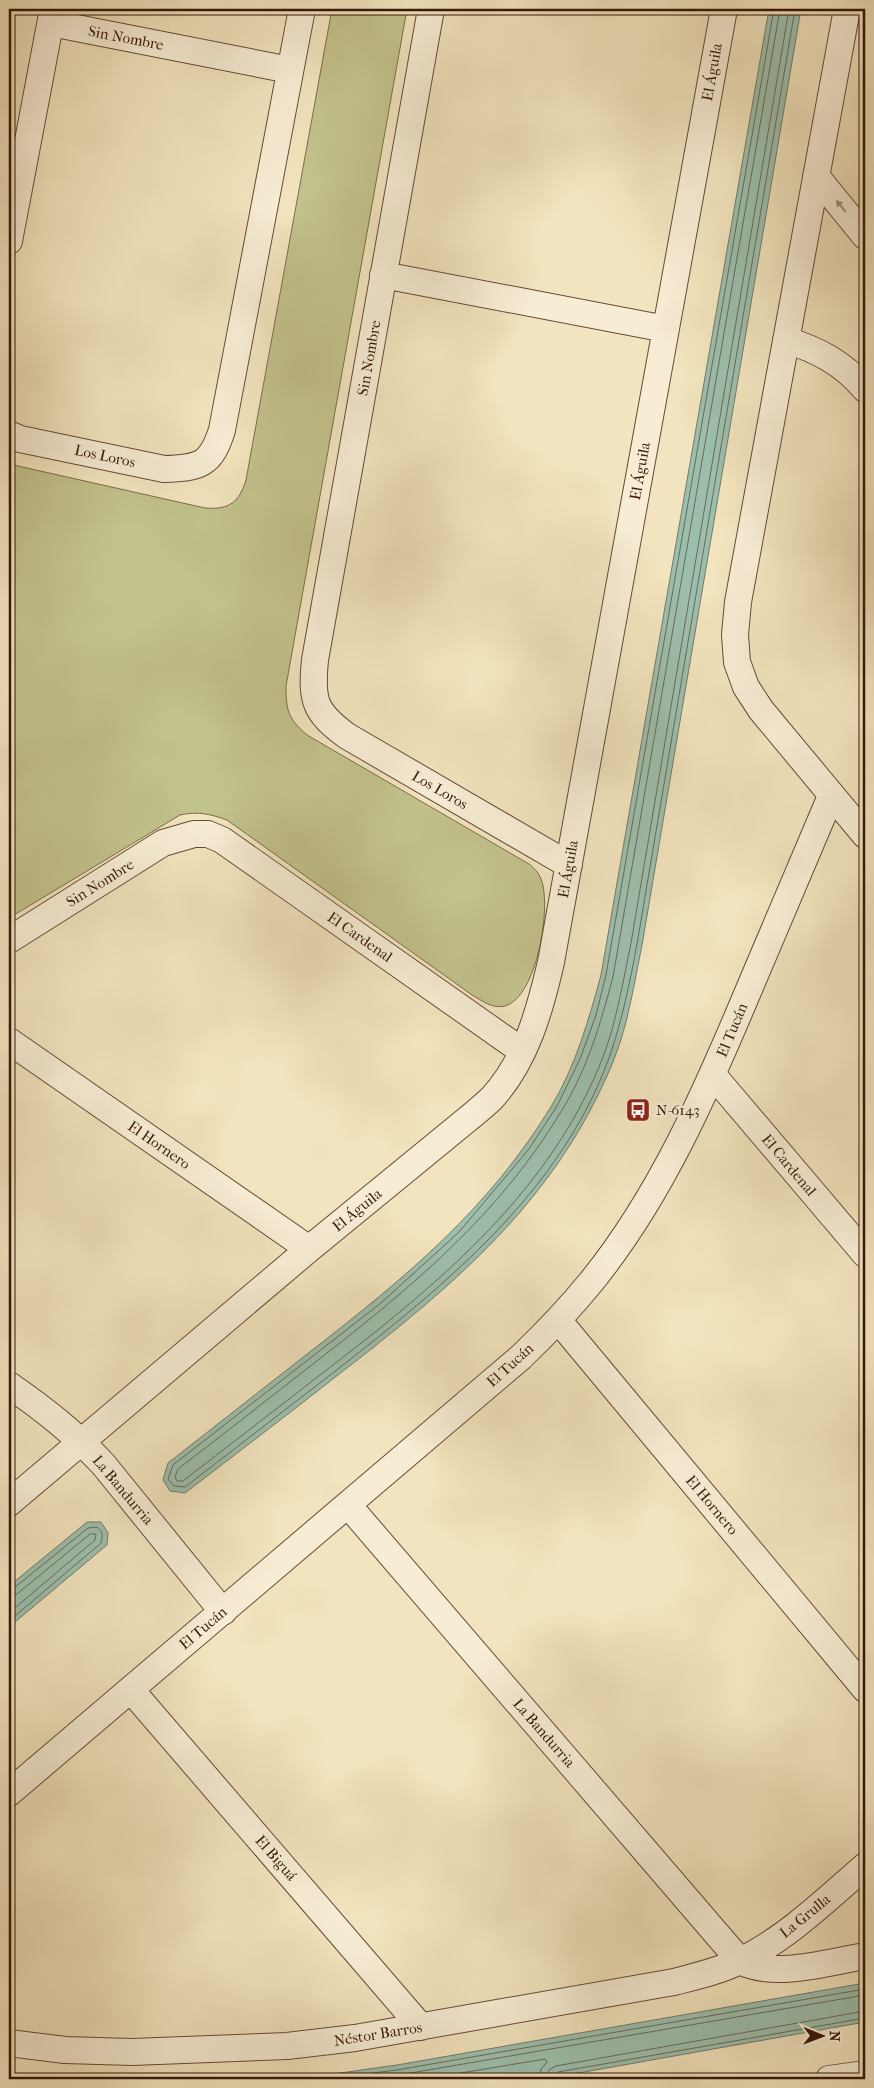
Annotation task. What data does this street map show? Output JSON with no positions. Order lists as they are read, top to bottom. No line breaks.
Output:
{"streets":{"street":["Sin Nombre","El Águila","Los Loros","El Cardenal","El Tucán","El Hornero","La Bandurria","El Biguá","La Grulla","Néstor Barros"]},"crossings":[["Sin Nombre","Los Loros"],["Sin Nombre","El Cardenal"],["El Águila","Los Loros"],["El Águila","El Cardenal"],["El Águila","El Hornero"],["El Águila","La Bandurria"],["El Cardenal","El Tucán"],["El Tucán","El Hornero"],["El Tucán","La Bandurria"],["El Tucán","El Biguá"],["La Bandurria","La Grulla"],["La Bandurria","Néstor Barros"],["El Biguá","Néstor Barros"],["La Grulla","Néstor Barros"]],"places":{"bus stop":["N-6143"]},"north":"right"}
